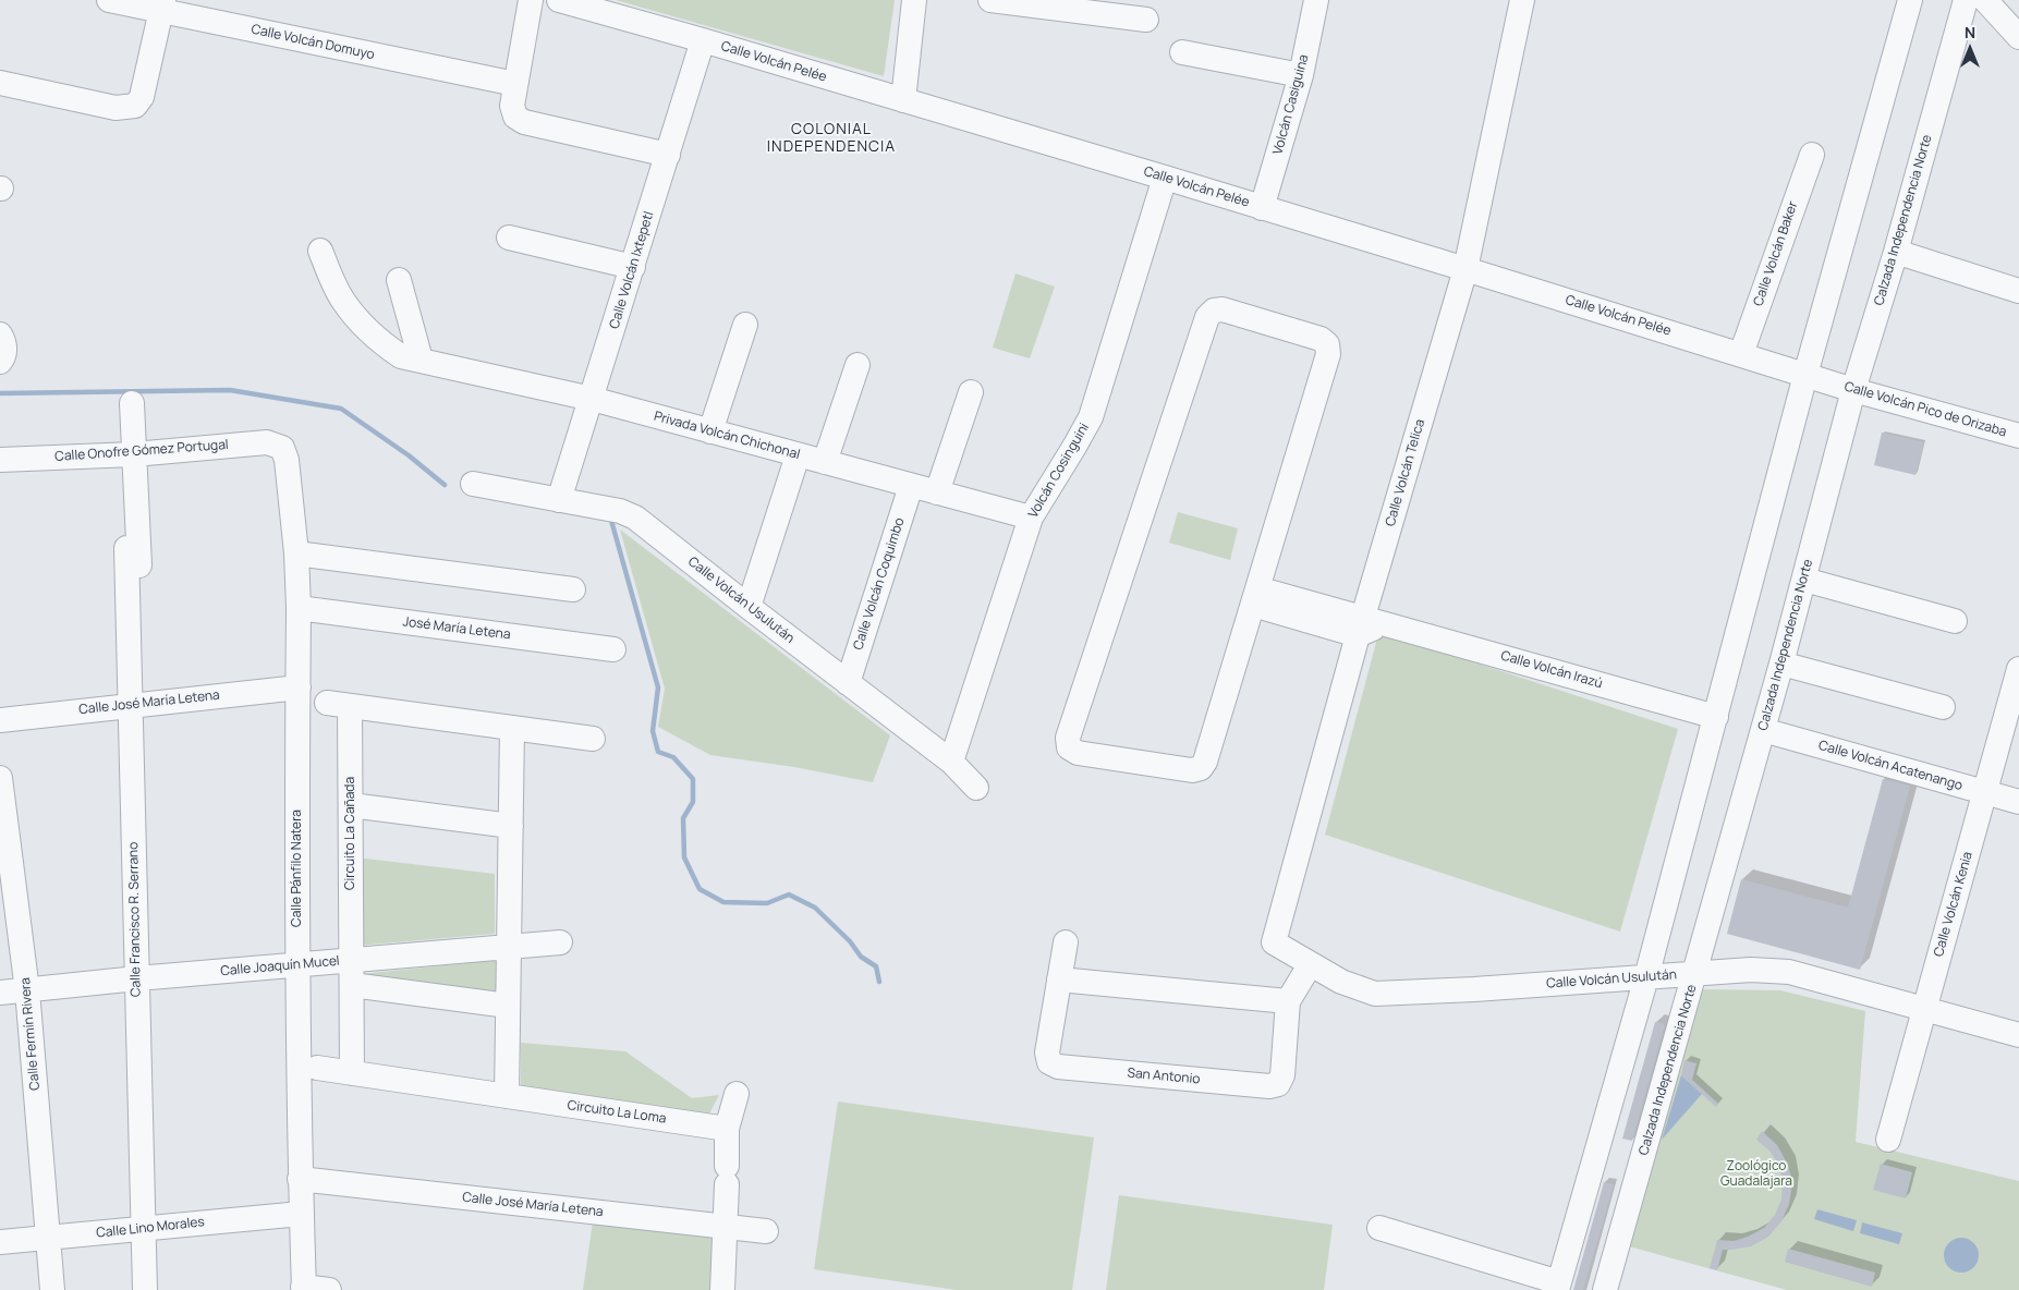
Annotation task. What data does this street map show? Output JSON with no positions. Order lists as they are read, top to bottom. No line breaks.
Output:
{"streets":{"street":["Calle Volcán Domuyo","Calle Volcán Pelée","Volcán Casiguina","Calzada Independencia Norte","Calle Volcán Baker","Calle Volcán Ixtepetl","Calle Volcán Pico de Orizaba","Privada Volcán Chichonal","Calle Onofre Gómez Portugal","Volcán Cosinguini","Calle Volcán Telica","Calle Volcán Coquimbo","Calle Volcán Usulután","José María Letena","Calle Volcán Irazú","Calle José María Letena","Calle Volcán Acatenango","Circuito La Cañada","Calle Pánfilo Natera","Calle Volcán Kenia","Calle Francisco R. Serrano","Calle Joaquín Mucel","Calle Fermín Rivera","San Antonio","Circuito La Loma","Calle Lino Morales"]},"crossings":[["Calle Volcán Pelée","Volcán Casiguina"],["Calle Volcán Pelée","Calzada Independencia Norte"],["Calle Volcán Pelée","Calle Volcán Baker"],["Calle Volcán Pelée","Calle Volcán Ixtepetl"],["Calle Volcán Pelée","Calle Volcán Pico de Orizaba"],["Calle Volcán Pelée","Volcán Cosinguini"],["Calle Volcán Pelée","Calle Volcán Telica"],["Calzada Independencia Norte","Calle Volcán Pico de Orizaba"],["Calzada Independencia Norte","Calle Volcán Usulután"],["Calzada Independencia Norte","Calle Volcán Acatenango"],["Calle Volcán Ixtepetl","Privada Volcán Chichonal"],["Calle Volcán Ixtepetl","Calle Volcán Usulután"],["Privada Volcán Chichonal","Volcán Cosinguini"],["Privada Volcán Chichonal","Calle Volcán Coquimbo"],["Calle Onofre Gómez Portugal","Calle Pánfilo Natera"],["Calle Onofre Gómez Portugal","Calle Francisco R. Serrano"],["Volcán Cosinguini","Calle Volcán Usulután"],["Calle Volcán Telica","Calle Volcán Usulután"],["Calle Volcán Telica","Calle Volcán Irazú"],["Calle Volcán Coquimbo","Calle Volcán Usulután"],["Calle Volcán Usulután","Calle Volcán Kenia"],["Calle Volcán Usulután","San Antonio"],["José María Letena","Calle Pánfilo Natera"],["Calle José María Letena","Calle Pánfilo Natera"],["Calle José María Letena","Calle Francisco R. Serrano"],["Calle Volcán Acatenango","Calle Volcán Kenia"],["Circuito La Cañada","Calle Joaquín Mucel"],["Calle Pánfilo Natera","Calle Joaquín Mucel"],["Calle Pánfilo Natera","Calle Lino Morales"],["Calle Francisco R. Serrano","Calle Joaquín Mucel"],["Calle Francisco R. Serrano","Calle Lino Morales"],["Calle Joaquín Mucel","Calle Fermín Rivera"],["Calle Fermín Rivera","Calle Lino Morales"]],"districts":["COLONIAL INDEPENDENCIA"],"parks":["Zoológico Guadalajara"],"north":"top"}
